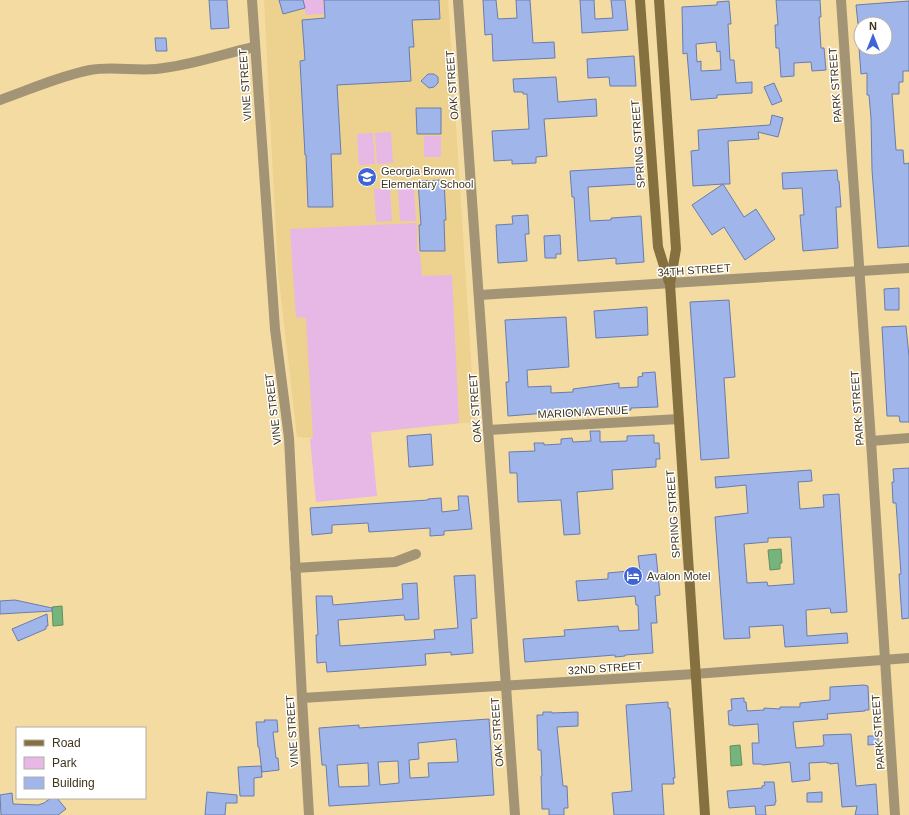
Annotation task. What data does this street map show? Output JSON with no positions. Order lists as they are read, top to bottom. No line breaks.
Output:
{"streets":{"main road":["SPRING STREET"],"street":["VINE STREET","OAK STREET","PARK STREET","34TH STREET","MARION AVENUE","32ND STREET"]},"crossings":[["VINE STREET","32ND STREET"],["OAK STREET","34TH STREET"],["OAK STREET","MARION AVENUE"],["OAK STREET","32ND STREET"],["PARK STREET","34TH STREET"],["PARK STREET","32ND STREET"],["SPRING STREET","34TH STREET"],["SPRING STREET","MARION AVENUE"],["SPRING STREET","32ND STREET"]],"places":{"school or university":["Georgia Brown Elementary School"],"hotel":["Avalon Motel"]},"legend":["Road","Park","Building"],"north":"top"}
